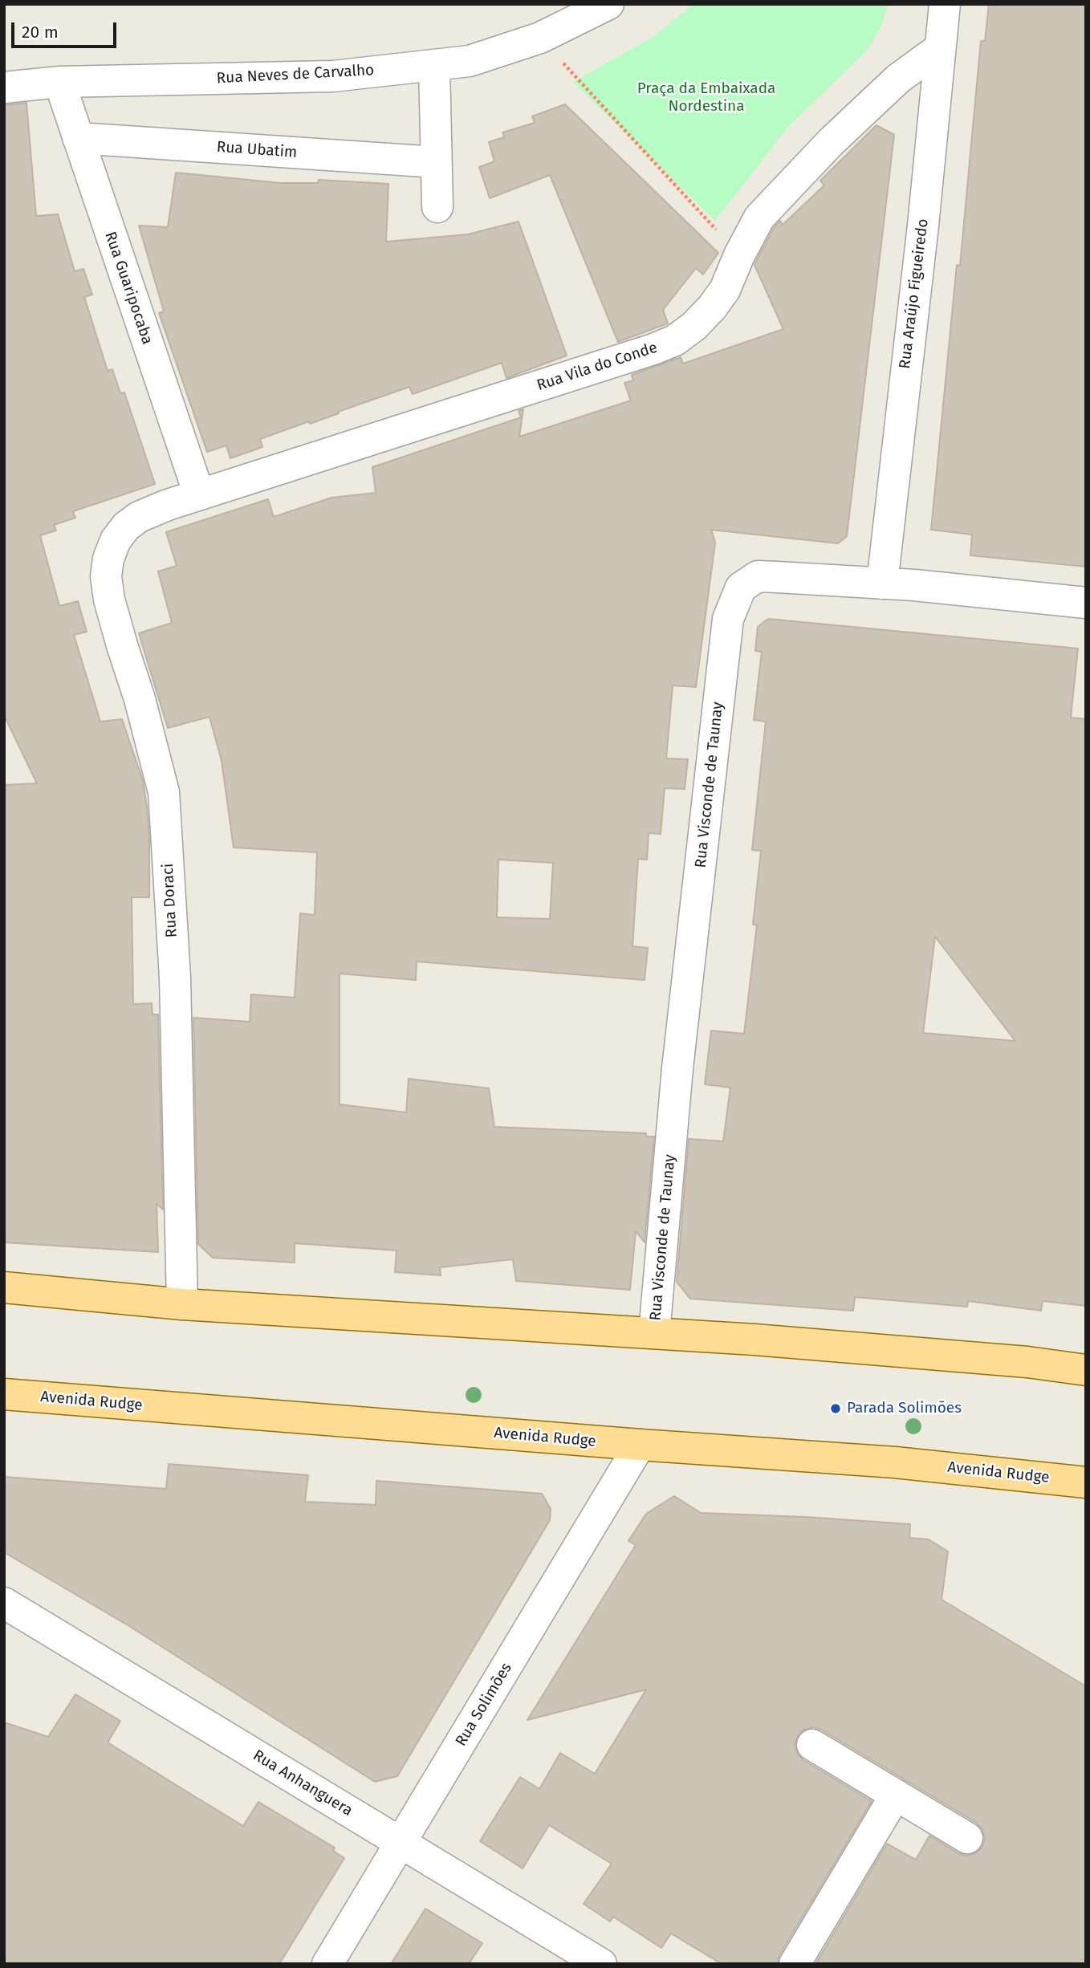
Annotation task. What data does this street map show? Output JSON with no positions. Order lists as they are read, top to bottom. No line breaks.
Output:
{"streets":{"main road":["Avenida Rudge"],"street":["Rua Neves de Carvalho","Rua Ubatim","Rua Guaripocaba","Rua Araújo Figueiredo","Rua Vila do Conde","Rua Visconde de Taunay","Rua Doraci","Rua Solimões","Rua Anhanguera"]},"crossings":[["Rua Neves de Carvalho","Rua Guaripocaba"],["Rua Ubatim","Rua Guaripocaba"],["Rua Guaripocaba","Rua Vila do Conde"],["Rua Araújo Figueiredo","Rua Vila do Conde"],["Rua Araújo Figueiredo","Rua Visconde de Taunay"],["Rua Vila do Conde","Rua Doraci"],["Avenida Rudge","Rua Solimões"],["Rua Solimões","Rua Anhanguera"]],"parks":["Praça da Embaixada Nordestina"],"places":["Parada Solimões"],"scale_bar":"20 m"}
